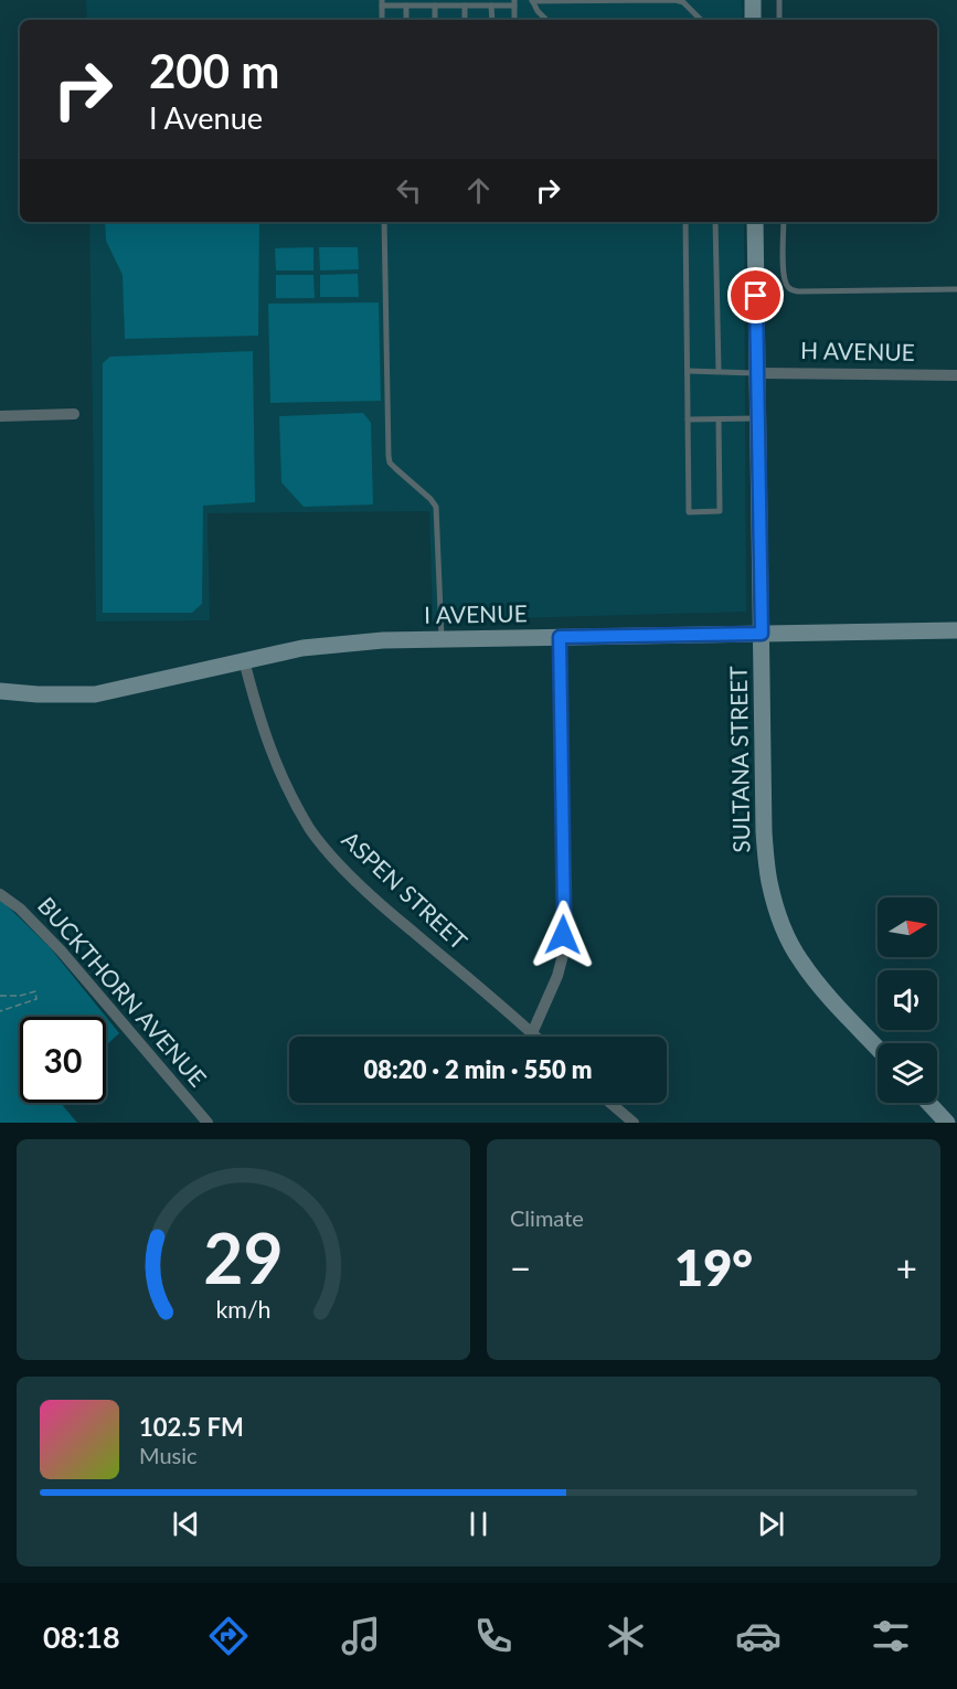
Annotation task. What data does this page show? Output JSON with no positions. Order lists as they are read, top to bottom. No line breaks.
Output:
{"streets":{"main road":["I AVENUE","SULTANA STREET"],"street":["H AVENUE","ASPEN STREET","BUCKTHORN AVENUE"]},"crossings":[["H AVENUE","SULTANA STREET"],["I AVENUE","SULTANA STREET"],["I AVENUE","ASPEN STREET"]],"north":"right","page":{"turn":["200 m","I Avenue"],"limit":"30","trip":"08:20 · 2 min · 550 m","tile":"Climate","heat":["−","19°","+"],"song":["102.5 FM","Music"],"tabs":"08:18","gauge":["29","km/h"]}}
